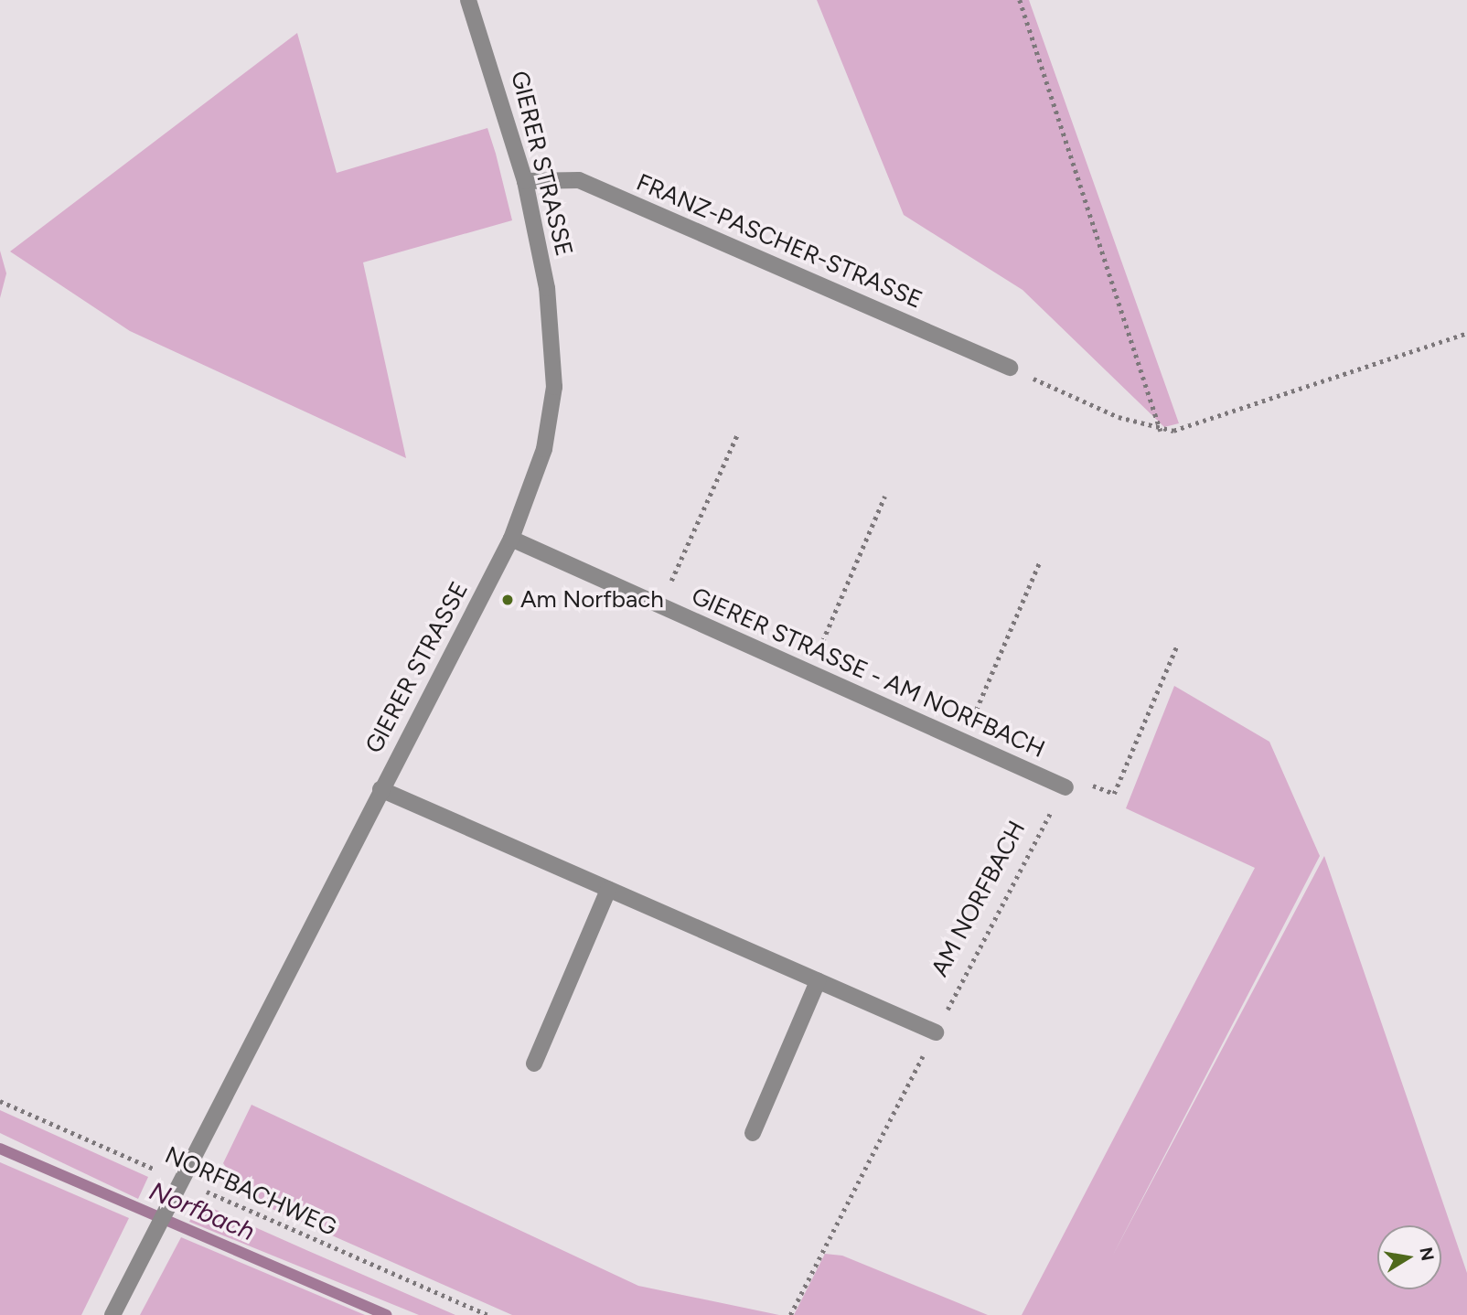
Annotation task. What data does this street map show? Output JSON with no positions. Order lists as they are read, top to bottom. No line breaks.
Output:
{"streets":{"street":["GIERER STRASSE","FRANZ-PASCHER-STRASSE","GIERER STRASSE - AM NORFBACH"],"path":["AM NORFBACH","NORFBACHWEG"]},"crossings":[["GIERER STRASSE","FRANZ-PASCHER-STRASSE"],["GIERER STRASSE","GIERER STRASSE - AM NORFBACH"],["GIERER STRASSE","NORFBACHWEG"],["GIERER STRASSE - AM NORFBACH","AM NORFBACH"]],"water":["Norfbach"],"places":["Am Norfbach"],"north":"right"}
